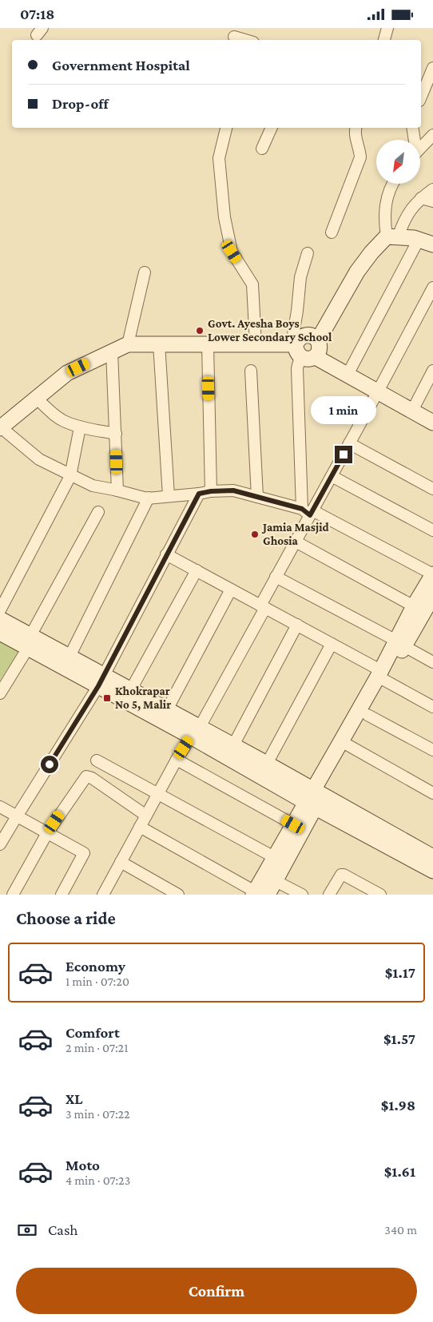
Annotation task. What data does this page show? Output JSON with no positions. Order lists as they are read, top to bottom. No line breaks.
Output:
{"places":{"other":["Govt. Ayesha Boys Lower Secondary School","Jamia Masjid Ghosia"],"transit":["Khokrapar No 5, Malir"]},"north":"bottom left","page":{"status":"07:18","banner":["Government Hospital","Drop-off"],"bubble":"1 min","heading":"Choose a ride","list":[{"name":"Economy","note":"1 min · 07:20","value":"$1.17"},{"name":"Comfort","note":"2 min · 07:21","value":"$1.57"},{"name":"XL","note":"3 min · 07:22","value":"$1.98"},{"name":"Moto","note":"4 min · 07:23","value":"$1.61"}],"pay":["Cash","340 m"],"buttons":"Confirm"}}
